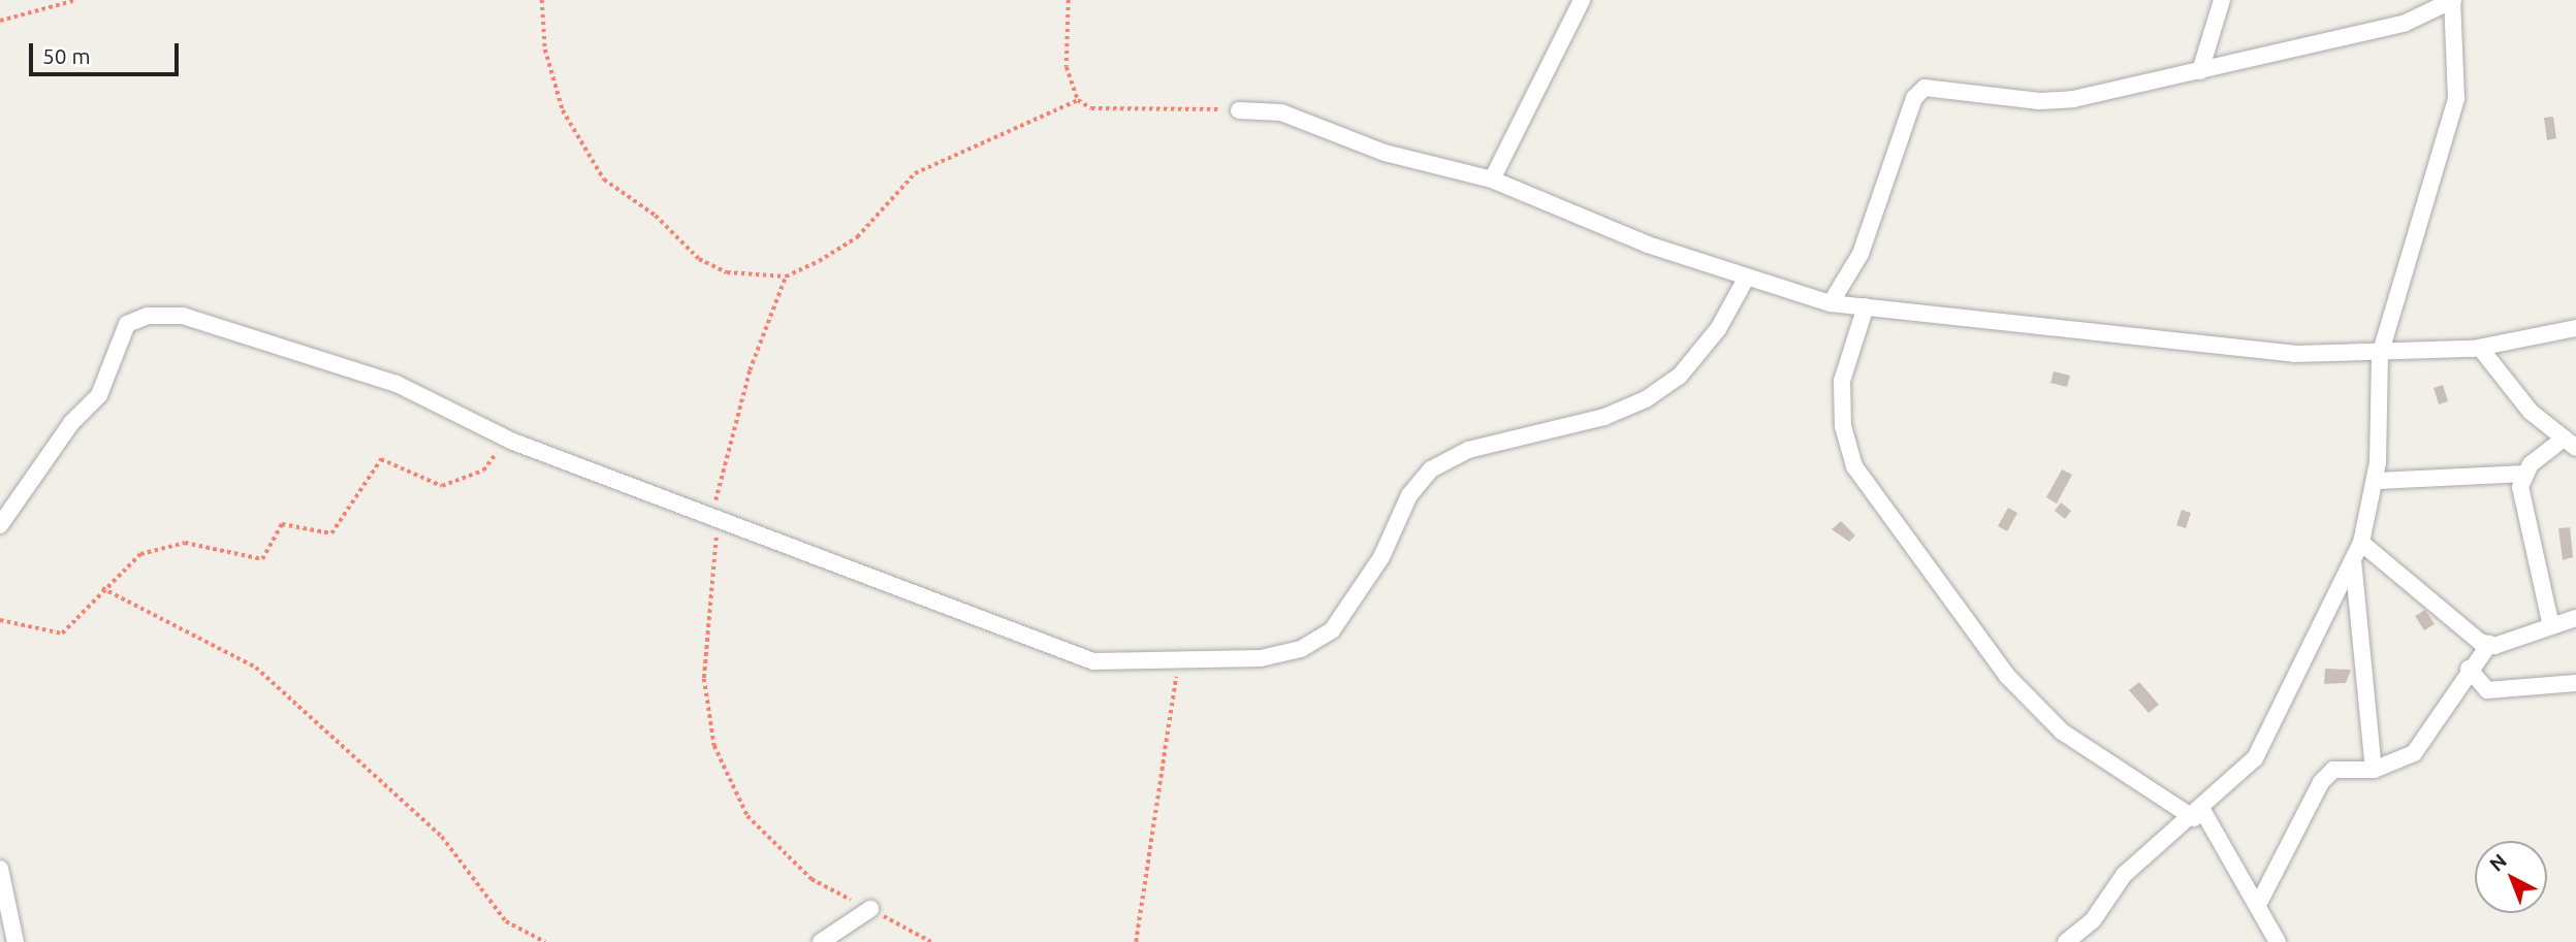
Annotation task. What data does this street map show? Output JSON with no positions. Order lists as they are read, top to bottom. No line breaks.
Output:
{"scale_bar":"50 m","north":"top left"}
